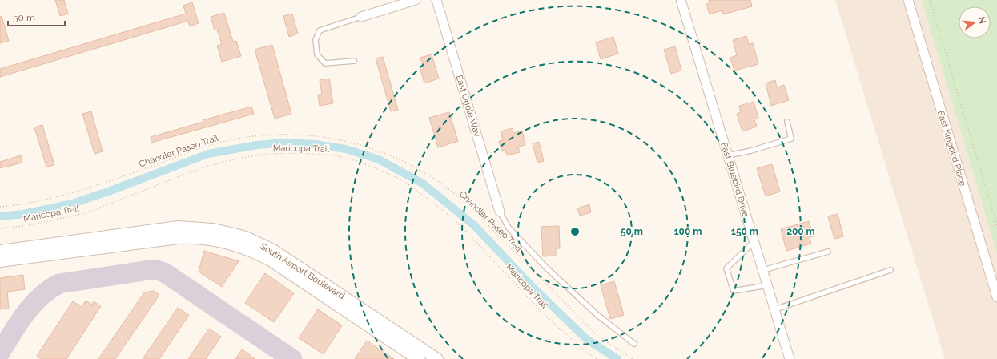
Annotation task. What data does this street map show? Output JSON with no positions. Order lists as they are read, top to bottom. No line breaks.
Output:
{"streets":{"street":["East Oriole Way","East Kingbird Place","East Bluebird Drive","South Airport Boulevard"],"path":["Maricopa Trail","Chandler Paseo Trail"]},"scale_bar":"50 m","north":"right","rings":["50 m","100 m","150 m","200 m"]}
